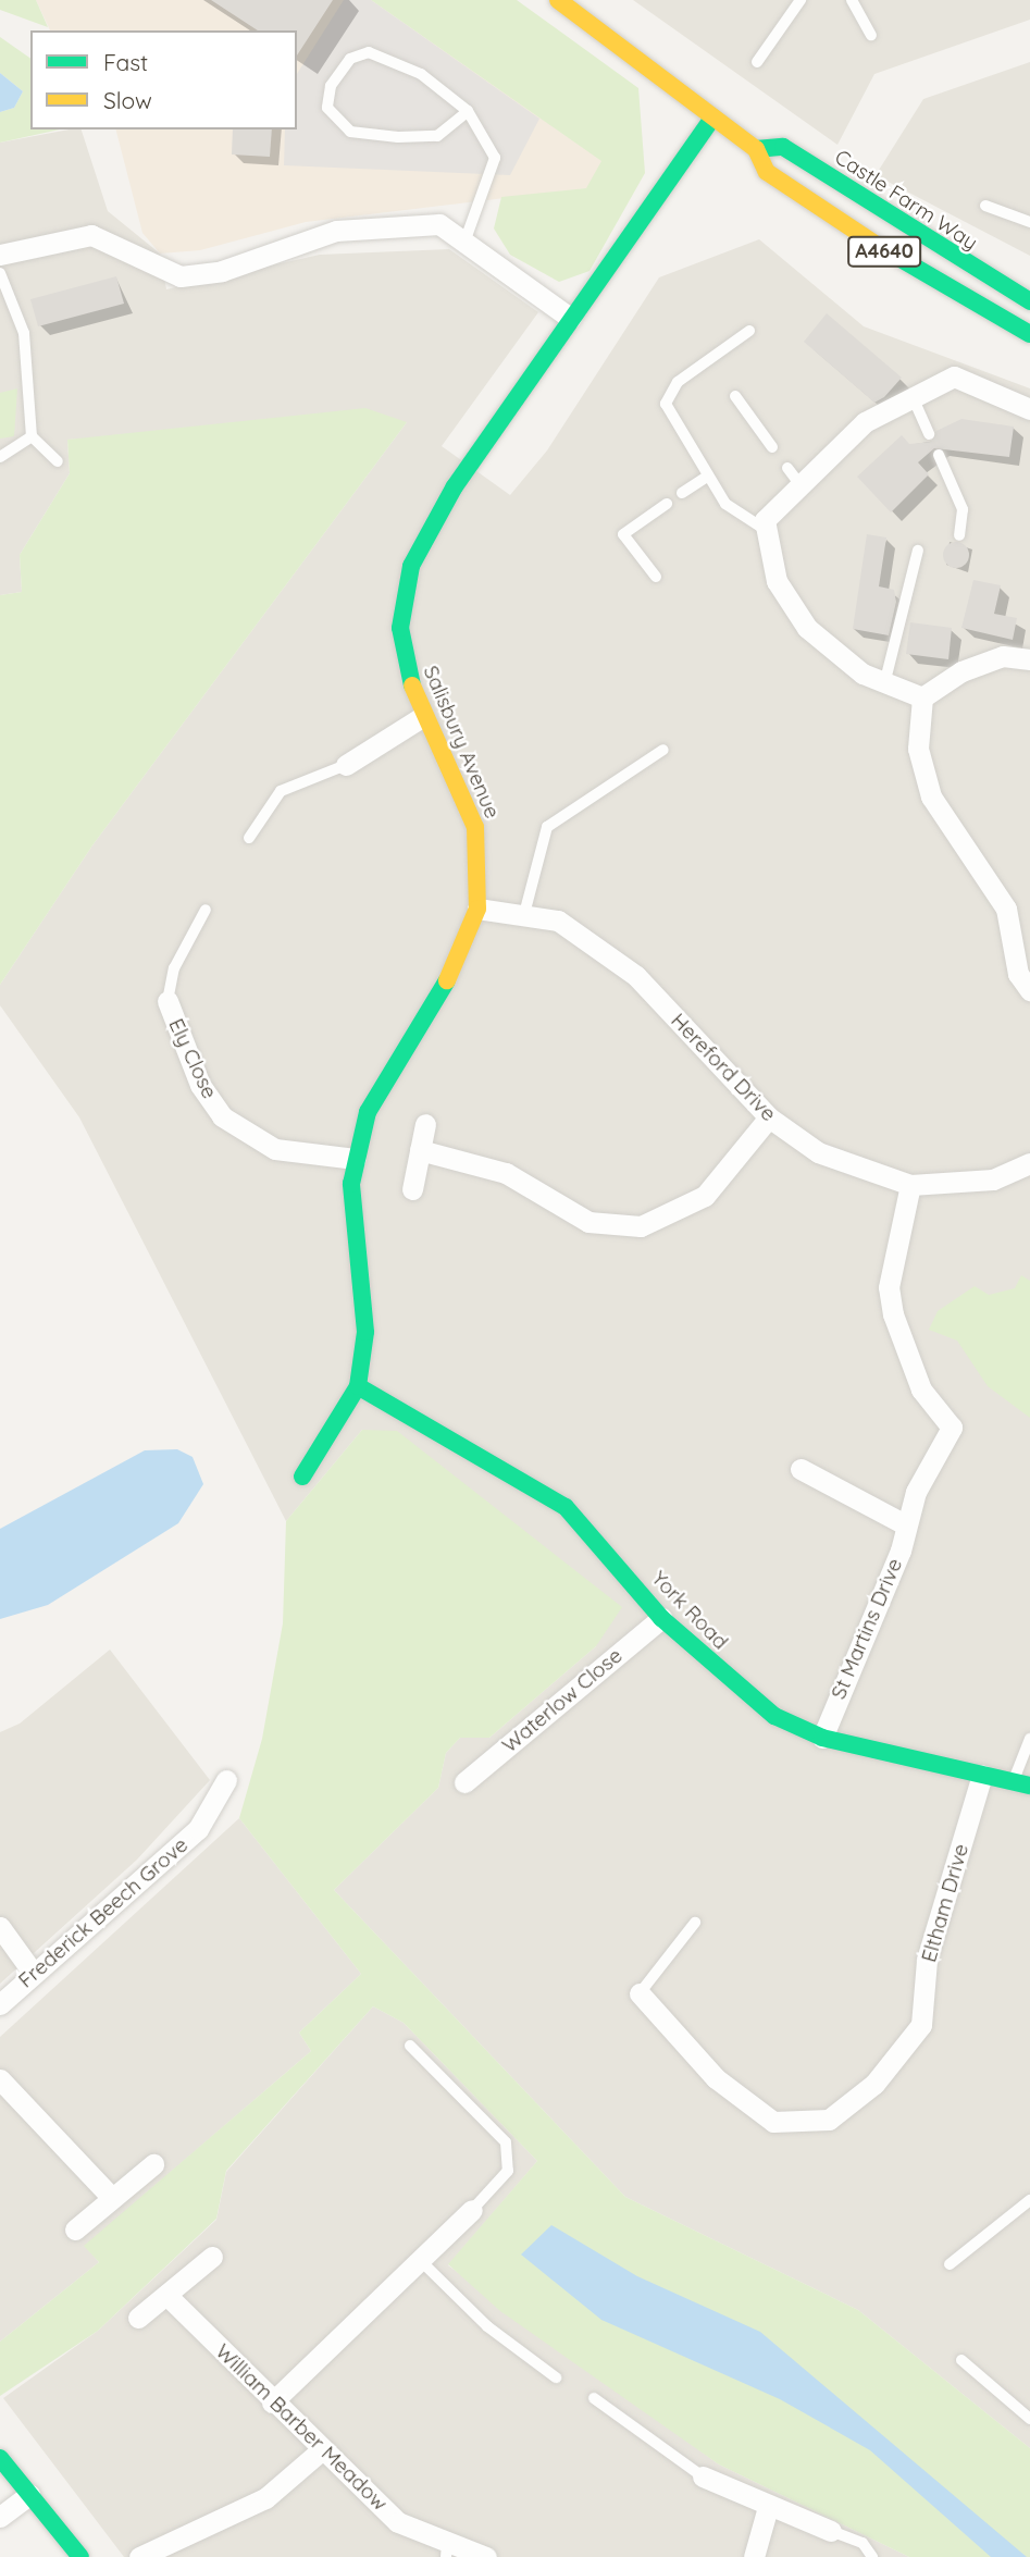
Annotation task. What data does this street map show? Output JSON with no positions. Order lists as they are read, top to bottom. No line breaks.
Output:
{"streets":{"street":["Castle Farm Way","A4640","Salisbury Avenue","Ely Close","Hereford Drive","York Road","St Martins Drive","Waterlow Close","Eltham Drive","Frederick Beech Grove","William Barber Meadow"]},"crossings":[["Castle Farm Way","Salisbury Avenue"],["Salisbury Avenue","Ely Close"],["Salisbury Avenue","Hereford Drive"],["Salisbury Avenue","York Road"],["Hereford Drive","St Martins Drive"],["York Road","St Martins Drive"],["York Road","Waterlow Close"],["York Road","Eltham Drive"]],"legend":["Fast","Slow"]}
